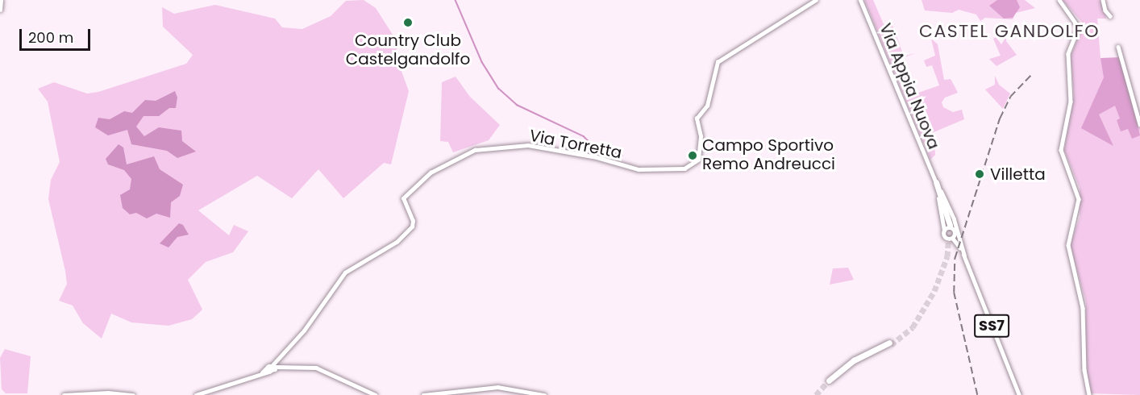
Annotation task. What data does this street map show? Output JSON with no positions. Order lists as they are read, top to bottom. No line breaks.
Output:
{"streets":{"main road":["Via Appia Nuova","SS7"],"street":["Via Torretta"]},"districts":["CASTEL GANDOLFO"],"places":["Country Club Castelgandolfo","Campo Sportivo Remo Andreucci","Villetta"],"scale_bar":"200 m"}
